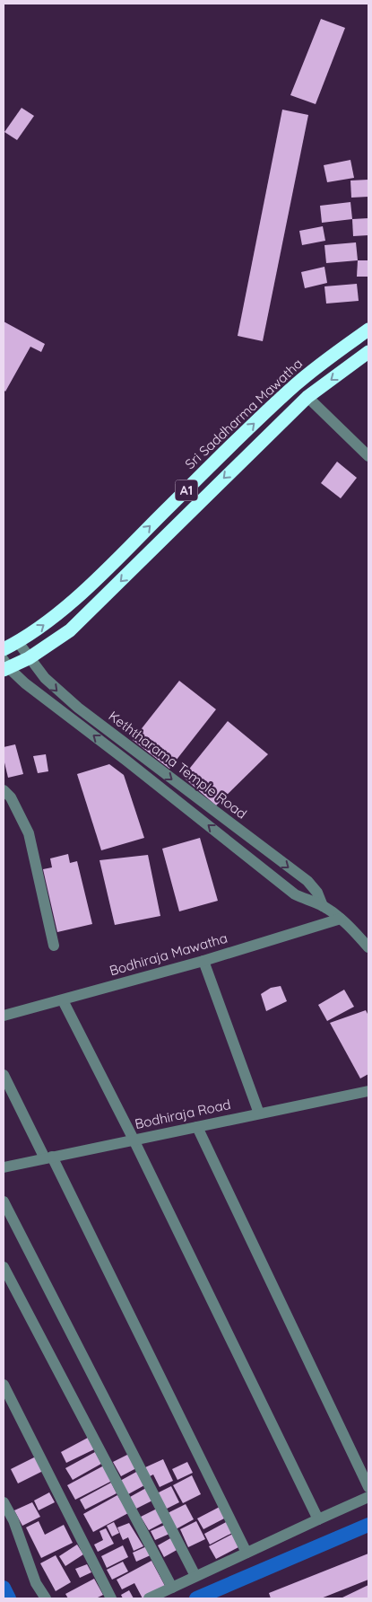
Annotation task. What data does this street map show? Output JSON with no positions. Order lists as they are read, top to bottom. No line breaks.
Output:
{"streets":{"highway":["Sri Saddharma Mawatha","A1"],"street":["Keththarama Temple Road","Bodhiraja Mawatha","Bodhiraja Road"]},"crossings":[["Sri Saddharma Mawatha","Keththarama Temple Road"],["A1","Keththarama Temple Road"],["Keththarama Temple Road","Bodhiraja Mawatha"]]}
